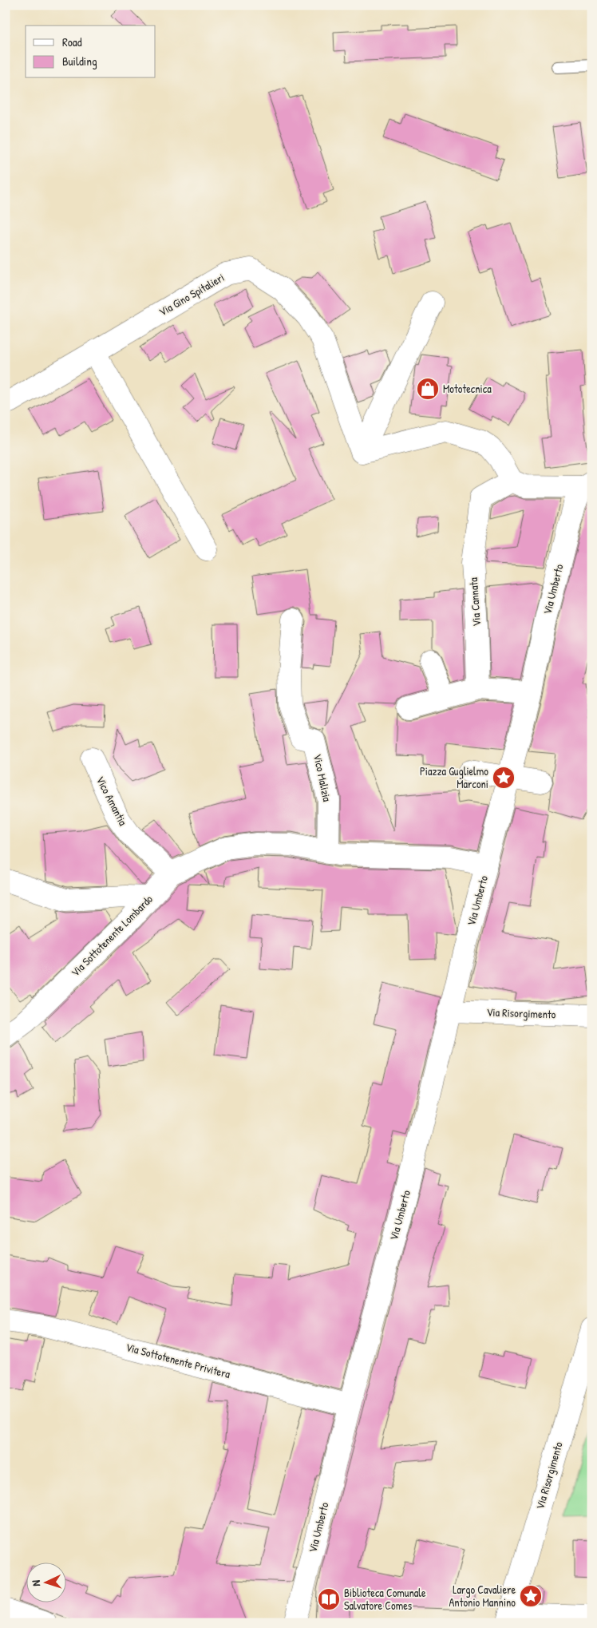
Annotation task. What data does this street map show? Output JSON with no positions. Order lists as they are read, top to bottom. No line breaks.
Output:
{"streets":{"street":["Via Gino Spitalieri","Via Umberto","Via Cannata","Vico Malizia","Vico Amantia","Via Sottotenente Lombardo","Via Risorgimento","Via Sottotenente Privitera"]},"crossings":[["Via Umberto","Via Sottotenente Lombardo"],["Via Umberto","Via Risorgimento"],["Via Umberto","Via Sottotenente Privitera"],["Vico Malizia","Via Sottotenente Lombardo"],["Vico Amantia","Via Sottotenente Lombardo"]],"places":{"shop":["Mototecnica"],"place":["Piazza Guglielmo Marconi","Largo Cavaliere Antonio Mannino"],"library":["Biblioteca Comunale Salvatore Comes"]},"legend":["Road","Building"],"north":"left"}
